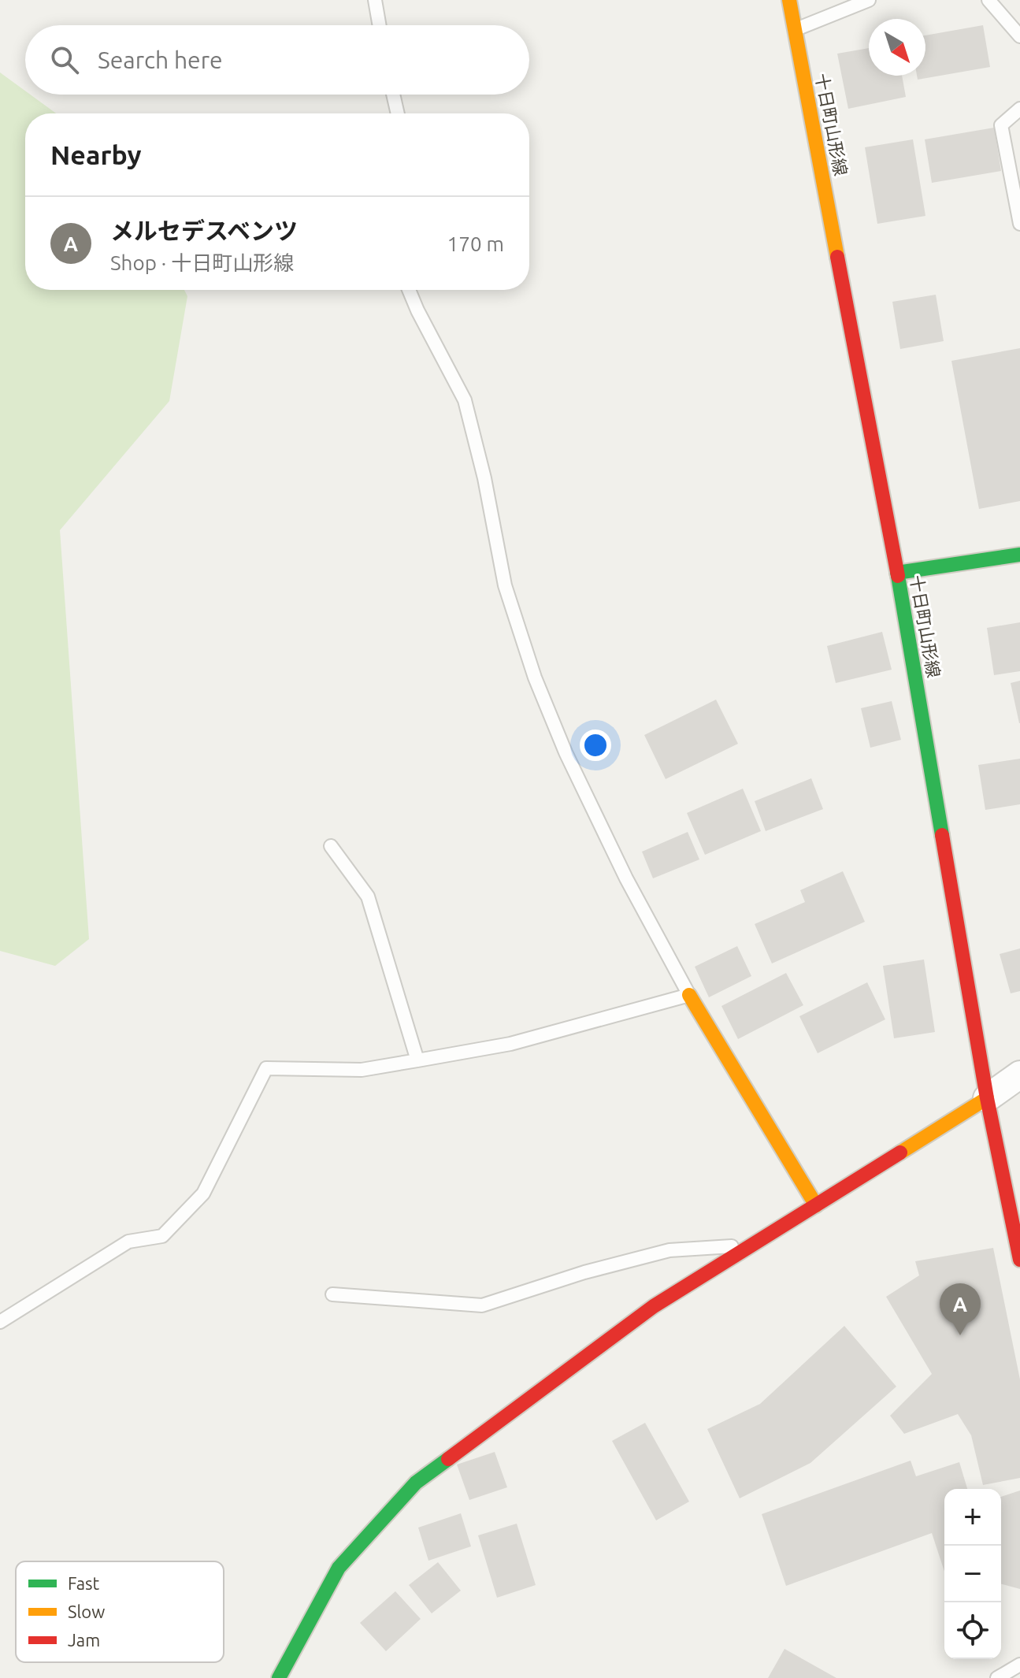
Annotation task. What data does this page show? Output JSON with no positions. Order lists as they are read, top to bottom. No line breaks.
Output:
{"streets":{"street":["十日町山形線"]},"legend":["Fast","Slow","Jam"],"north":"bottom right","page":{"search":"Search here","heading":"Nearby","list":[{"mark":"A","name":"メルセデスベンツ","note":"Shop · 十日町山形線","value":"170 m"}],"pins":"A","map_buttons":["+","−"]}}
